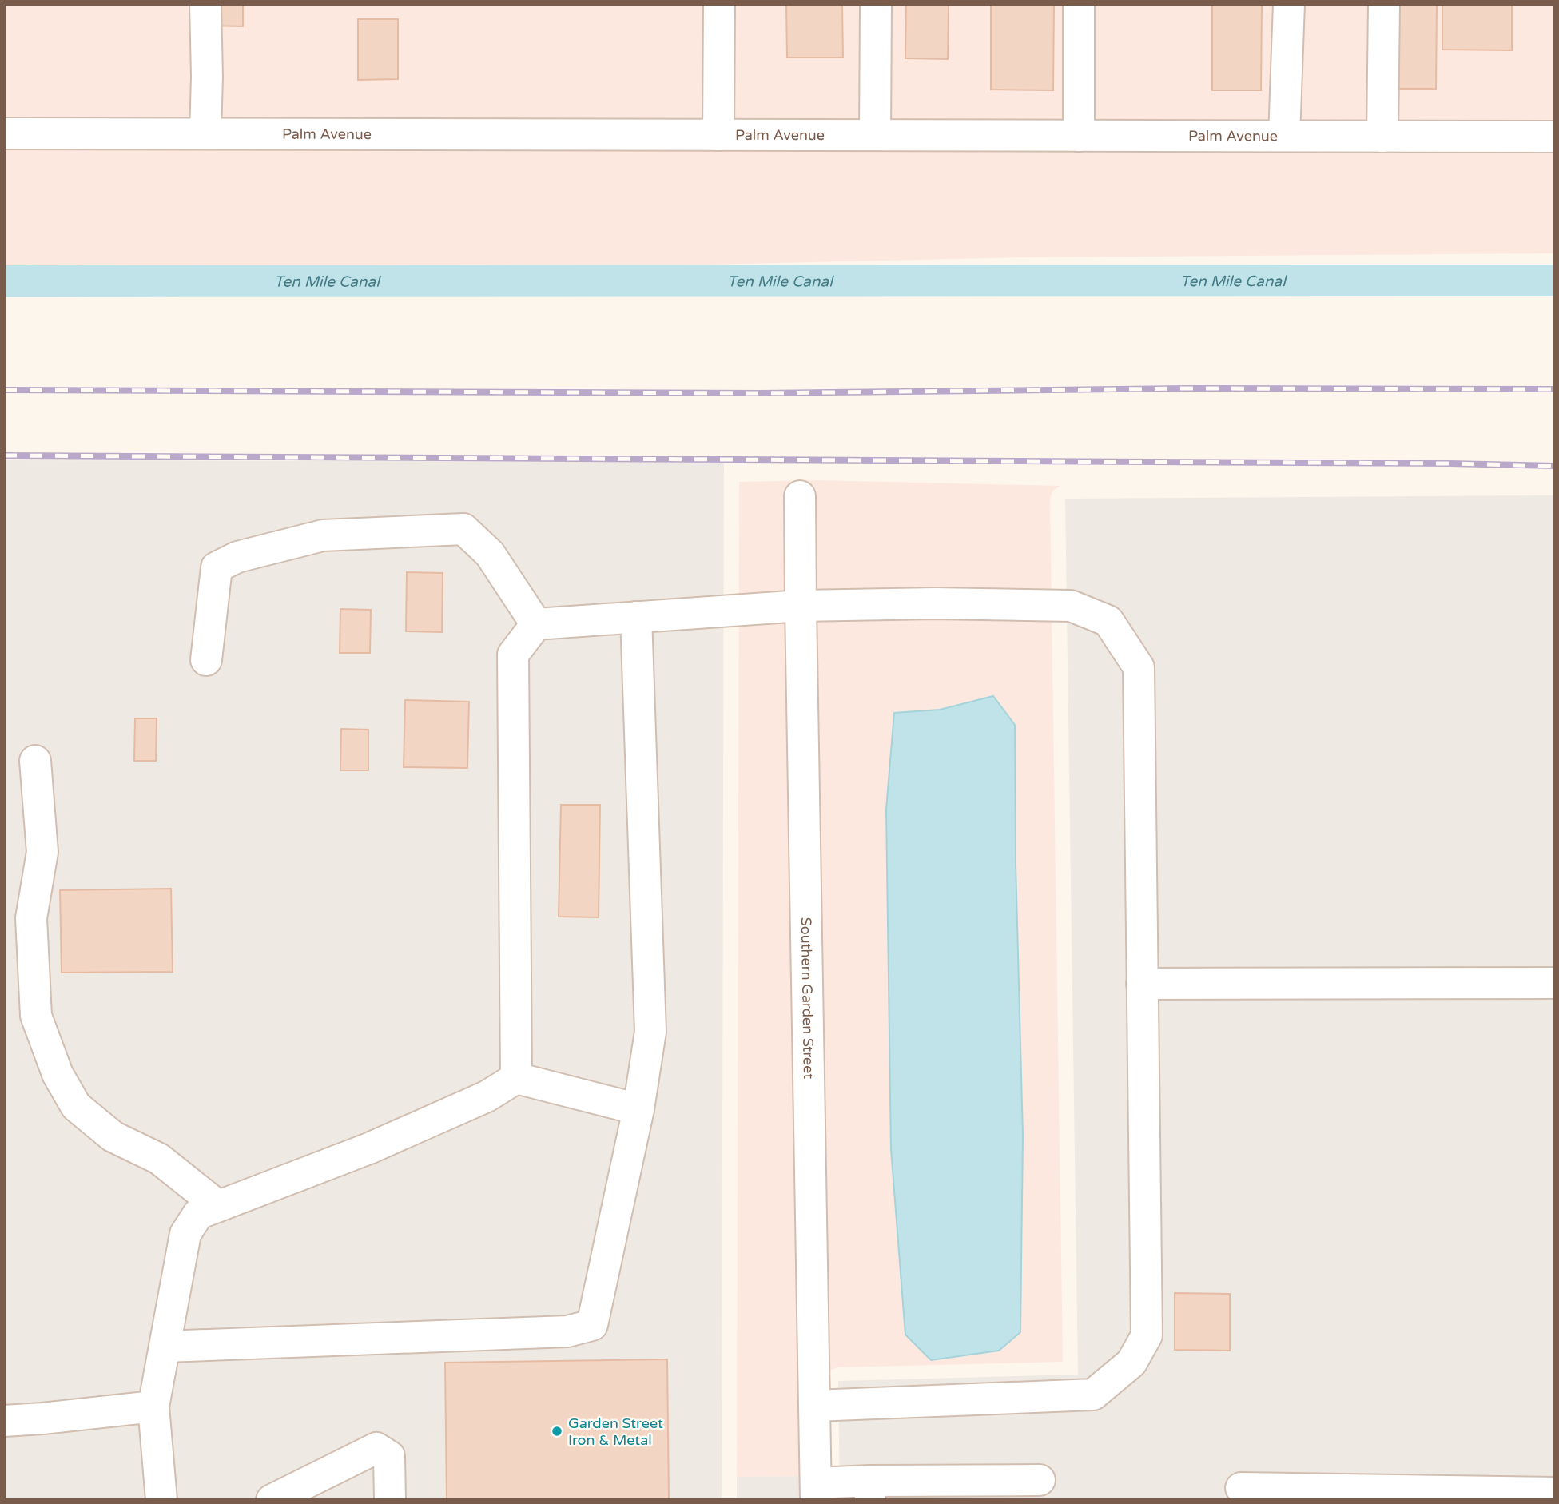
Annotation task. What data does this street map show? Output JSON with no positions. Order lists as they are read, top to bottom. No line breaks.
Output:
{"streets":{"street":["Palm Avenue","Southern Garden Street"]},"water":["Ten Mile Canal"],"places":["Garden Street Iron & Metal"]}
